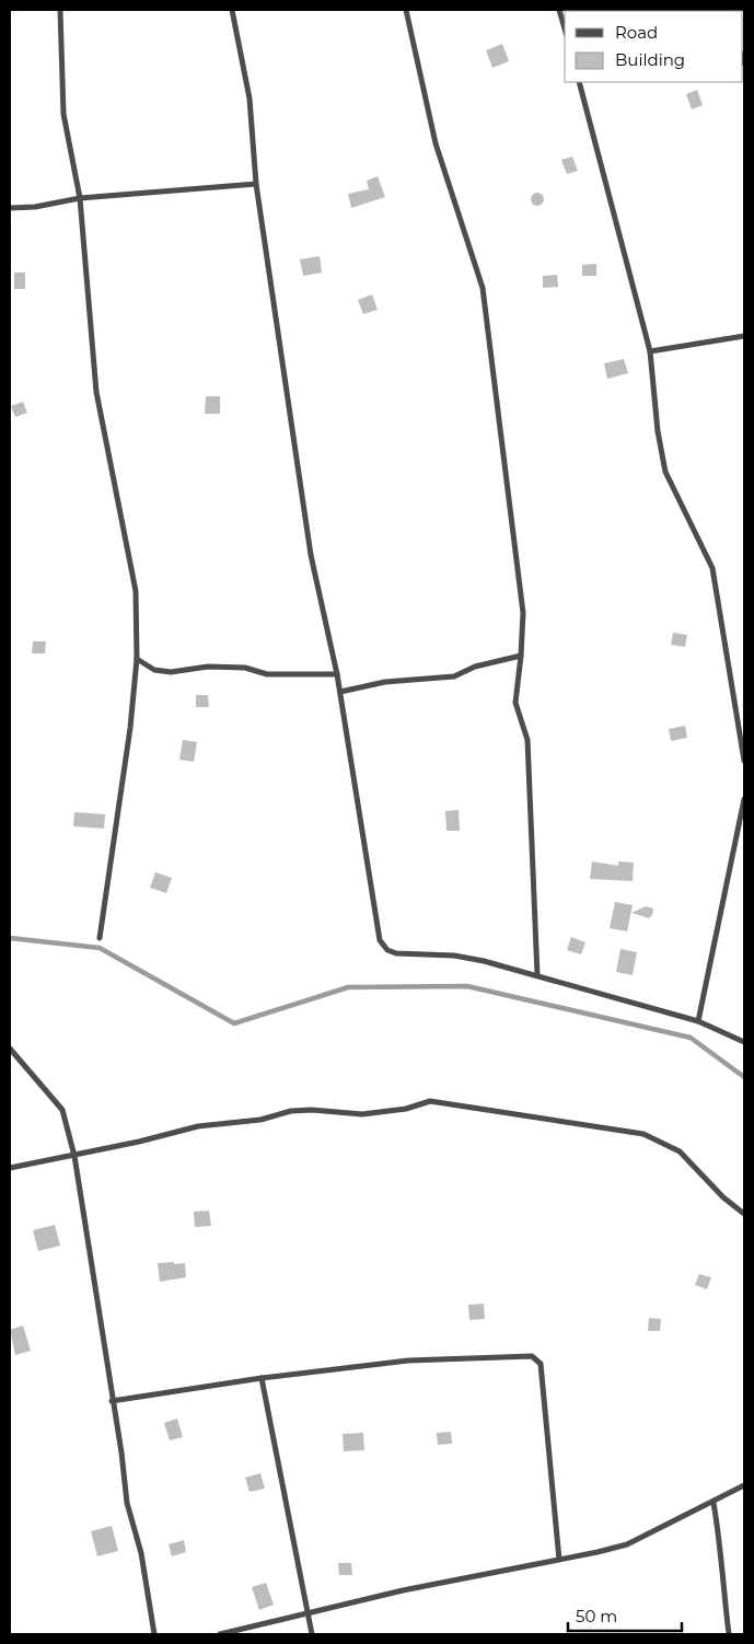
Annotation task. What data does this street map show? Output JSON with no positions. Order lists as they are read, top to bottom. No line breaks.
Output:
{"legend":["Road","Building"],"scale_bar":"50 m"}
